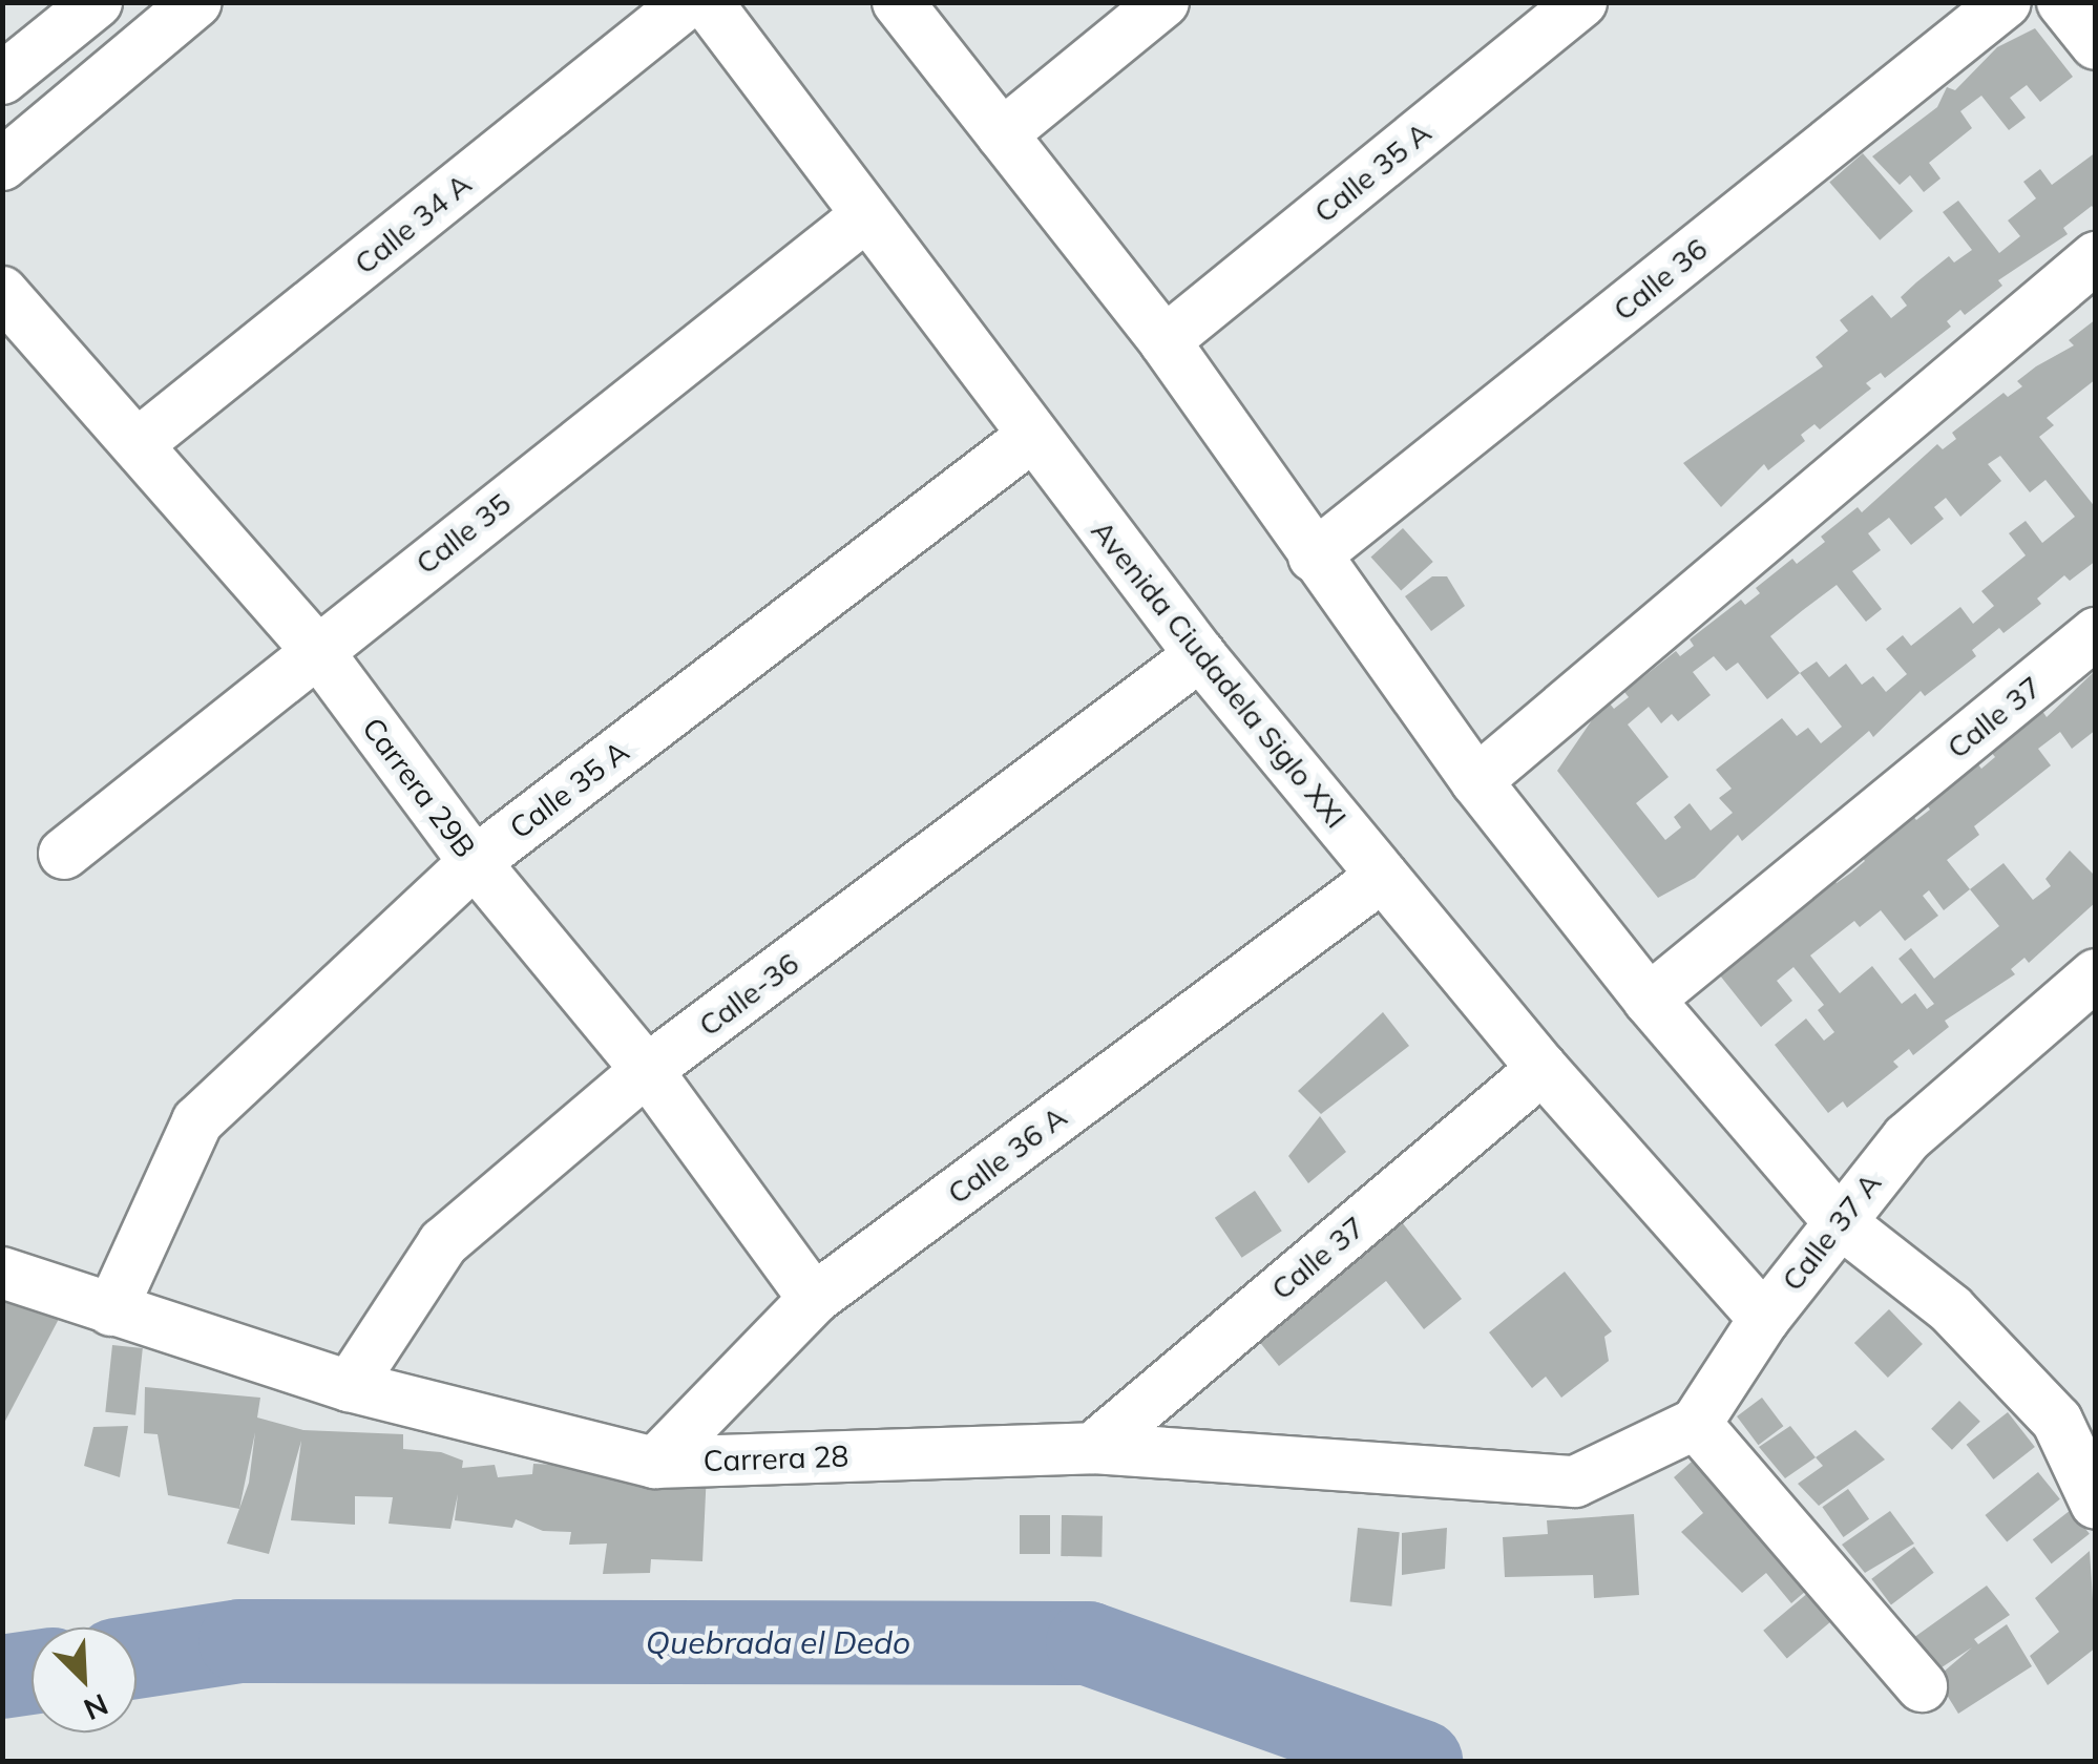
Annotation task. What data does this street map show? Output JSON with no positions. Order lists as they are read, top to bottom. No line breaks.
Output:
{"streets":{"street":["Calle 35 A","Calle 34 A","Calle 36","Calle 35","Avenida Ciudadela Siglo XXI","Calle 37","Carrera 29B","Calle-36","Calle 36 A","Calle 37 A","Carrera 28"]},"crossings":[["Calle 35 A","Avenida Ciudadela Siglo XXI"],["Calle 35 A","Carrera 29B"],["Calle 35 A","Carrera 28"],["Calle 34 A","Carrera 29B"],["Calle 35","Avenida Ciudadela Siglo XXI"],["Calle 35","Carrera 29B"],["Avenida Ciudadela Siglo XXI","Calle 37"],["Avenida Ciudadela Siglo XXI","Calle-36"],["Avenida Ciudadela Siglo XXI","Calle 36 A"],["Avenida Ciudadela Siglo XXI","Calle 37 A"],["Calle 37","Carrera 28"],["Carrera 29B","Calle-36"],["Carrera 29B","Calle 36 A"],["Calle-36","Carrera 28"],["Calle 36 A","Carrera 28"],["Calle 37 A","Carrera 28"]],"water":["Quebrada el Dedo"],"north":"bottom right"}
